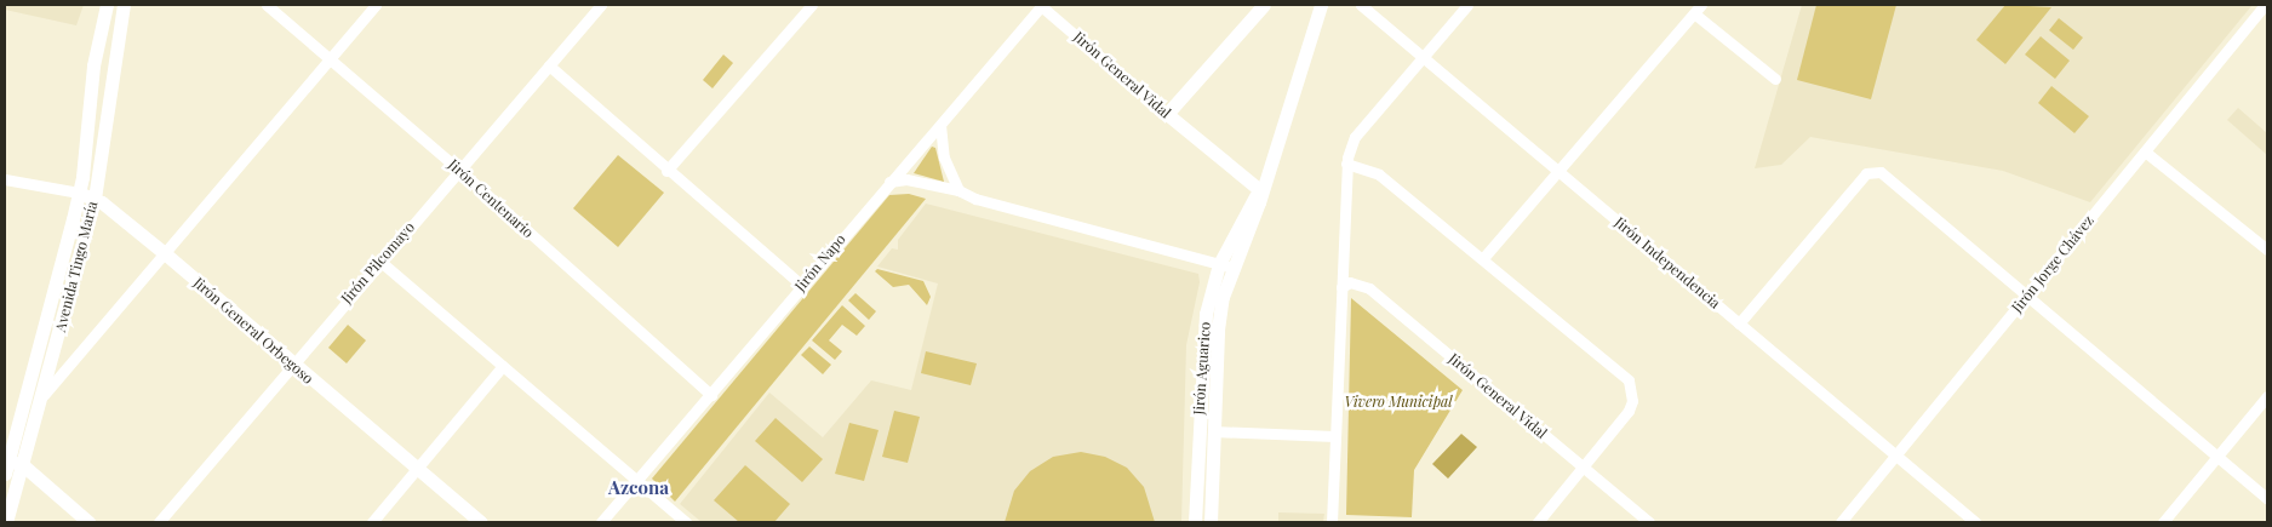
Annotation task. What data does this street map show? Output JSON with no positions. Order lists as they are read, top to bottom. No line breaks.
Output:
{"streets":{"main road":["Jirón General Vidal","Avenida Tingo María","Jirón General Orbegoso","Jirón Aguarico"],"street":["Jirón Centenario","Jirón Pilcomayo","Jirón Napo","Jirón Independencia","Jirón Jorge Chávez"]},"crossings":[["Jirón General Vidal","Jirón Napo"],["Jirón General Vidal","Jirón Aguarico"],["Jirón Centenario","Jirón Pilcomayo"],["Jirón Centenario","Jirón Napo"],["Jirón Pilcomayo","Jirón General Orbegoso"],["Jirón Independencia","Jirón Jorge Chávez"],["Avenida Tingo María","Jirón General Orbegoso"]],"districts":["Azcona"],"parks":["Vivero Municipal"]}
